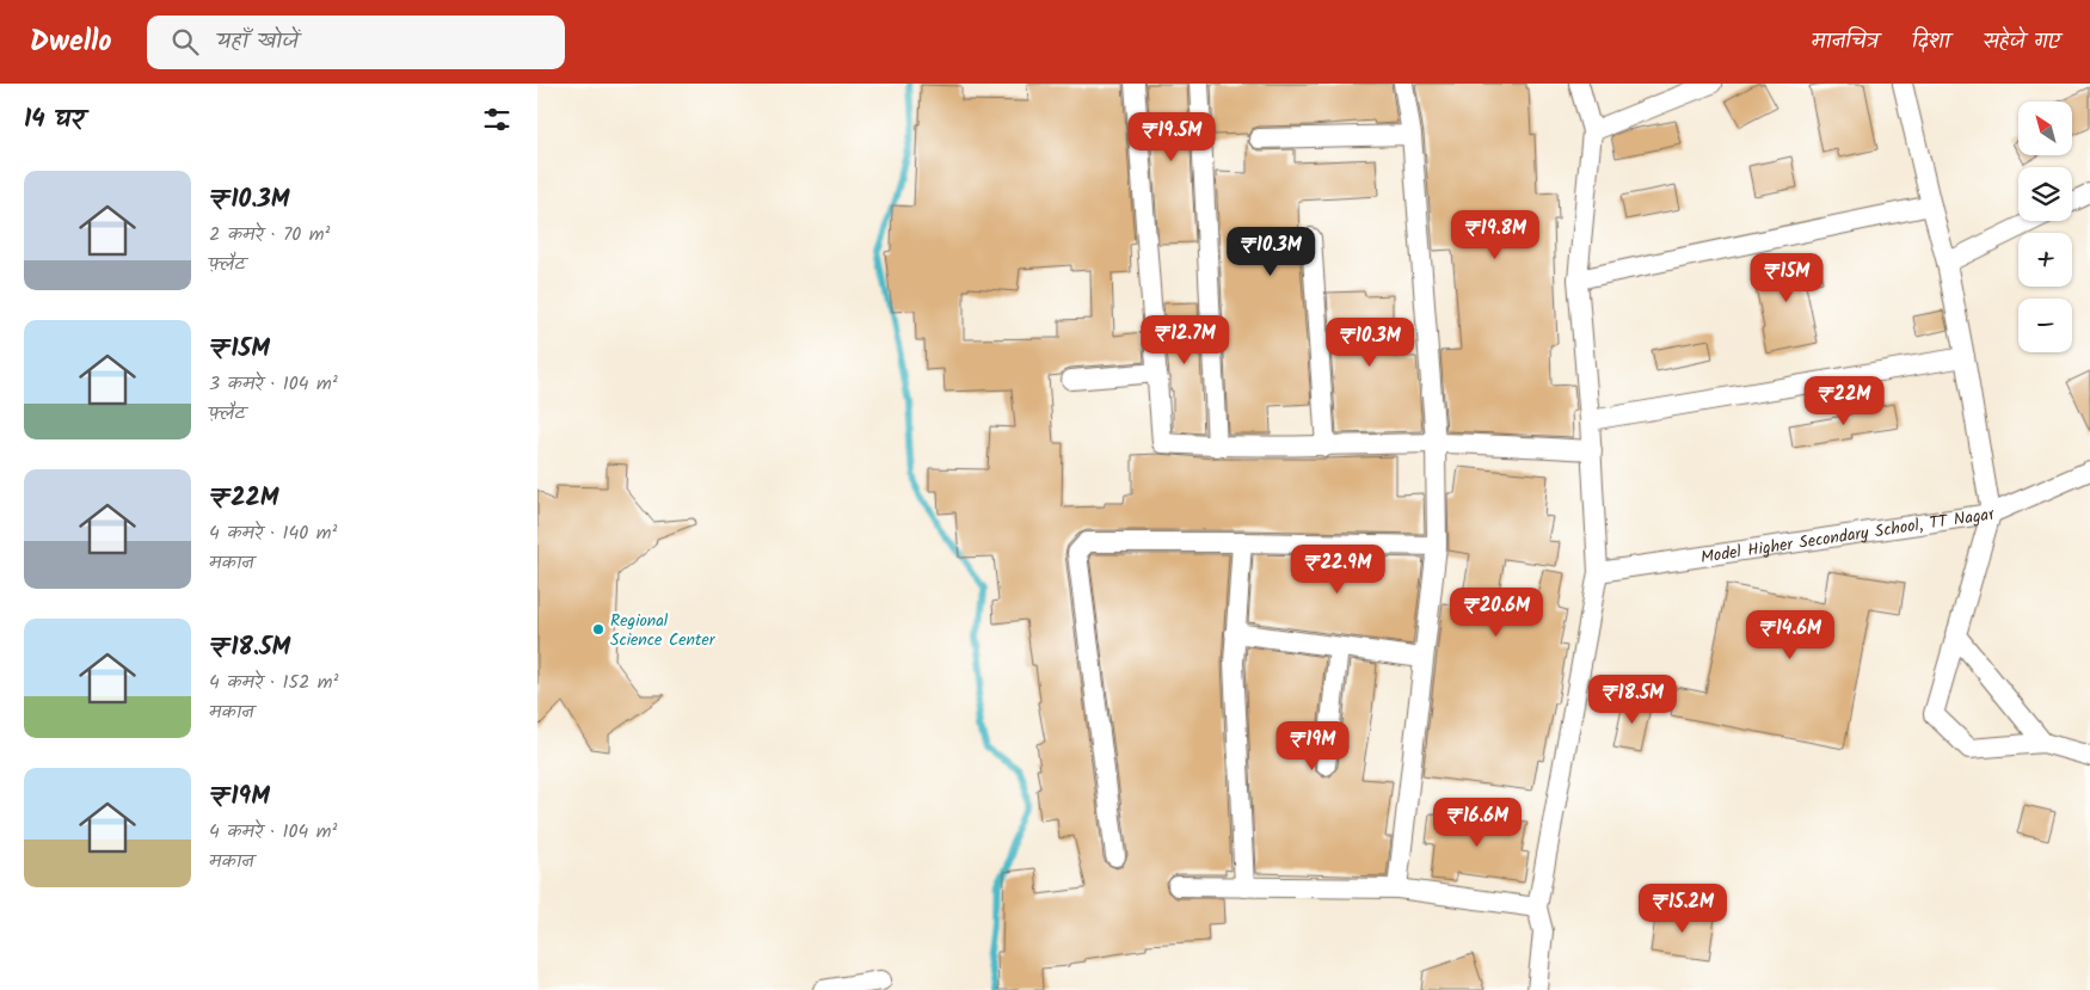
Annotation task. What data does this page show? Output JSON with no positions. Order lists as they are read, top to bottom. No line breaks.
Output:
{"streets":{"street":["Model Higher Secondary School, TT Nagar"]},"places":["Regional Science Center"],"north":"top left","page":{"header":"Dwello","search":"यहाँ खोजें","nav":["मानचित्र","दिशा","सहेजे गए"],"heading":"14 घर","map_buttons":["+","−"],"price":["₹19.5M","₹19.8M","₹10.3M","₹15M","₹12.7M","₹10.3M","₹22M","₹22.9M","₹20.6M","₹14.6M","₹18.5M","₹19M","₹16.6M","₹15.2M"],"list":[{"name":"₹10.3M","note":"2 कमरे · 70 m² · फ़्लैट"},{"name":"₹15M","note":"3 कमरे · 104 m² · फ़्लैट"},{"name":"₹22M","note":"4 कमरे · 140 m² · मकान"},{"name":"₹18.5M","note":"4 कमरे · 152 m² · मकान"},{"name":"₹19M","note":"4 कमरे · 104 m² · मकान"}]}}
